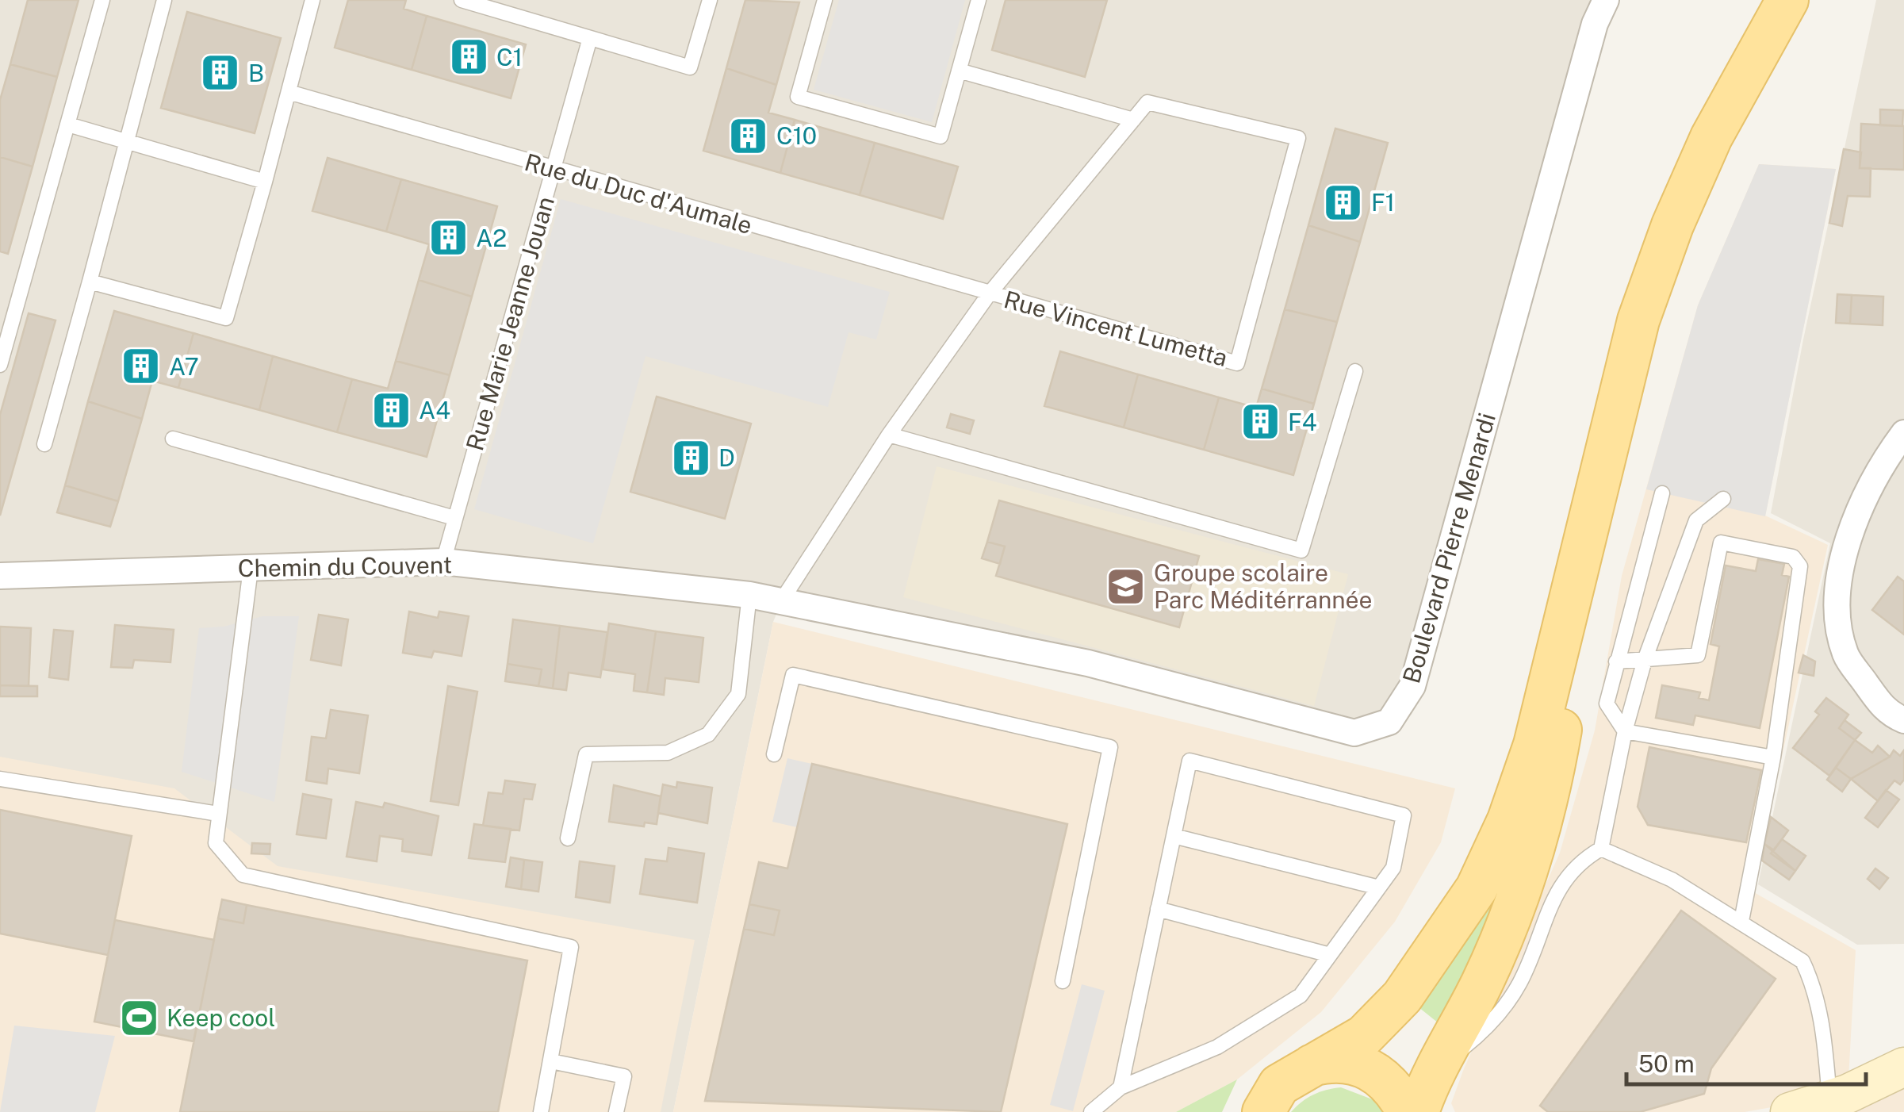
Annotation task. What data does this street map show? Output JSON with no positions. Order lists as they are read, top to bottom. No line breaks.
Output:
{"streets":{"street":["Boulevard Pierre Menardi","Chemin du Couvent"],"lane":["Rue du Duc d'Aumale","Rue Marie Jeanne Jouan","Rue Vincent Lumetta"]},"crossings":[["Rue du Duc d'Aumale","Rue Marie Jeanne Jouan"],["Rue du Duc d'Aumale","Rue Vincent Lumetta"],["Rue Marie Jeanne Jouan","Chemin du Couvent"],["Boulevard Pierre Menardi","Chemin du Couvent"]],"places":{"building":["C1","B","C10","F1","A2","A7","A4","F4","D"],"school or university":["Groupe scolaire Parc Méditérrannée"],"sports":["Keep cool"]},"scale_bar":"50 m"}
